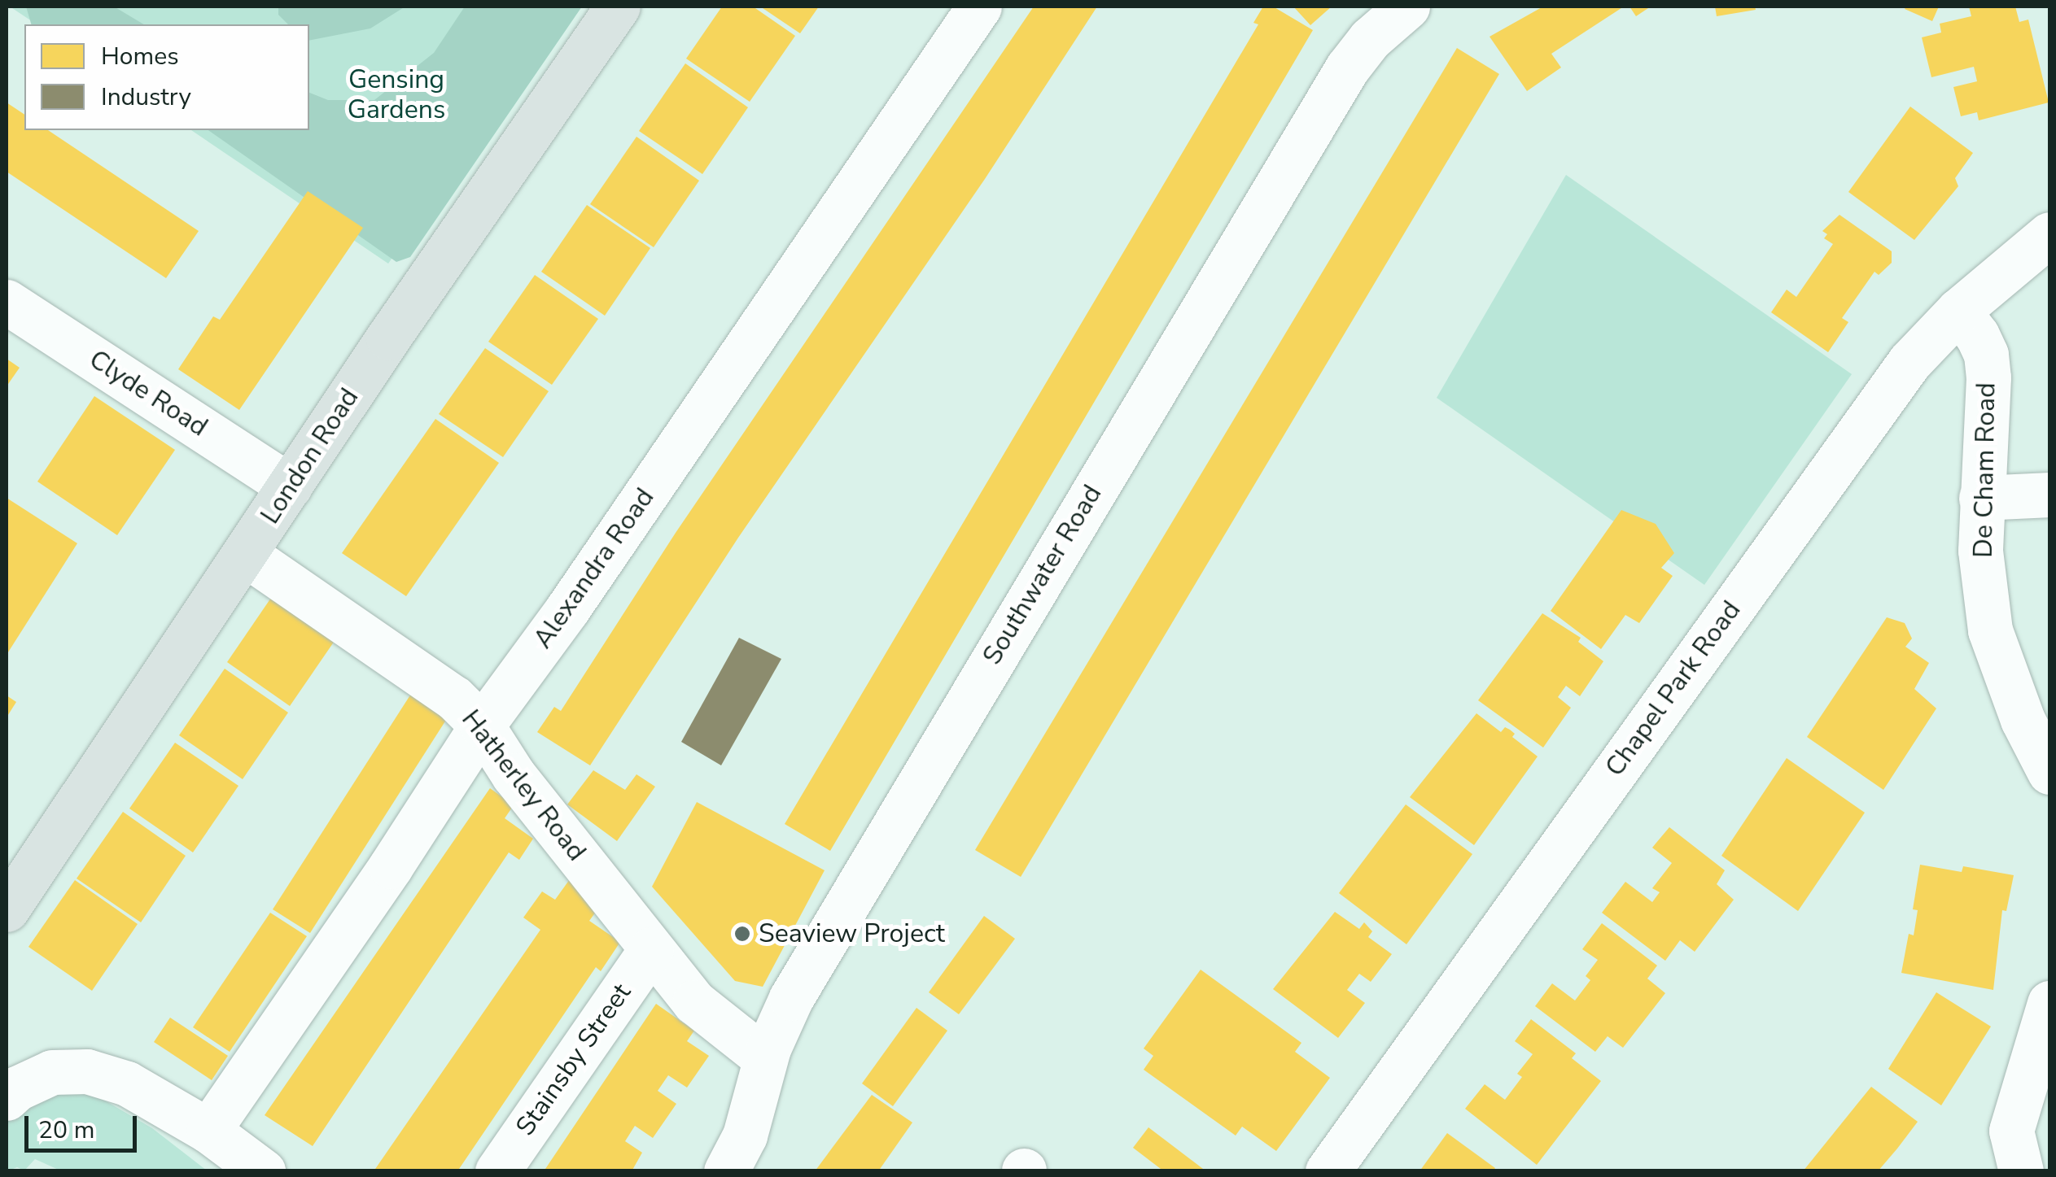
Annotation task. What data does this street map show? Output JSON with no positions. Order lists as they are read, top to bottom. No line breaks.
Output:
{"streets":{"main road":["London Road"],"street":["Clyde Road","De Cham Road","Alexandra Road","Southwater Road","Chapel Park Road","Hatherley Road","Stainsby Street"]},"crossings":[["Clyde Road","London Road"],["London Road","Hatherley Road"],["De Cham Road","Chapel Park Road"],["Alexandra Road","Hatherley Road"],["Southwater Road","Hatherley Road"],["Hatherley Road","Stainsby Street"]],"parks":["Gensing Gardens"],"places":["Seaview Project"],"legend":["Homes","Industry"],"scale_bar":"20 m"}
